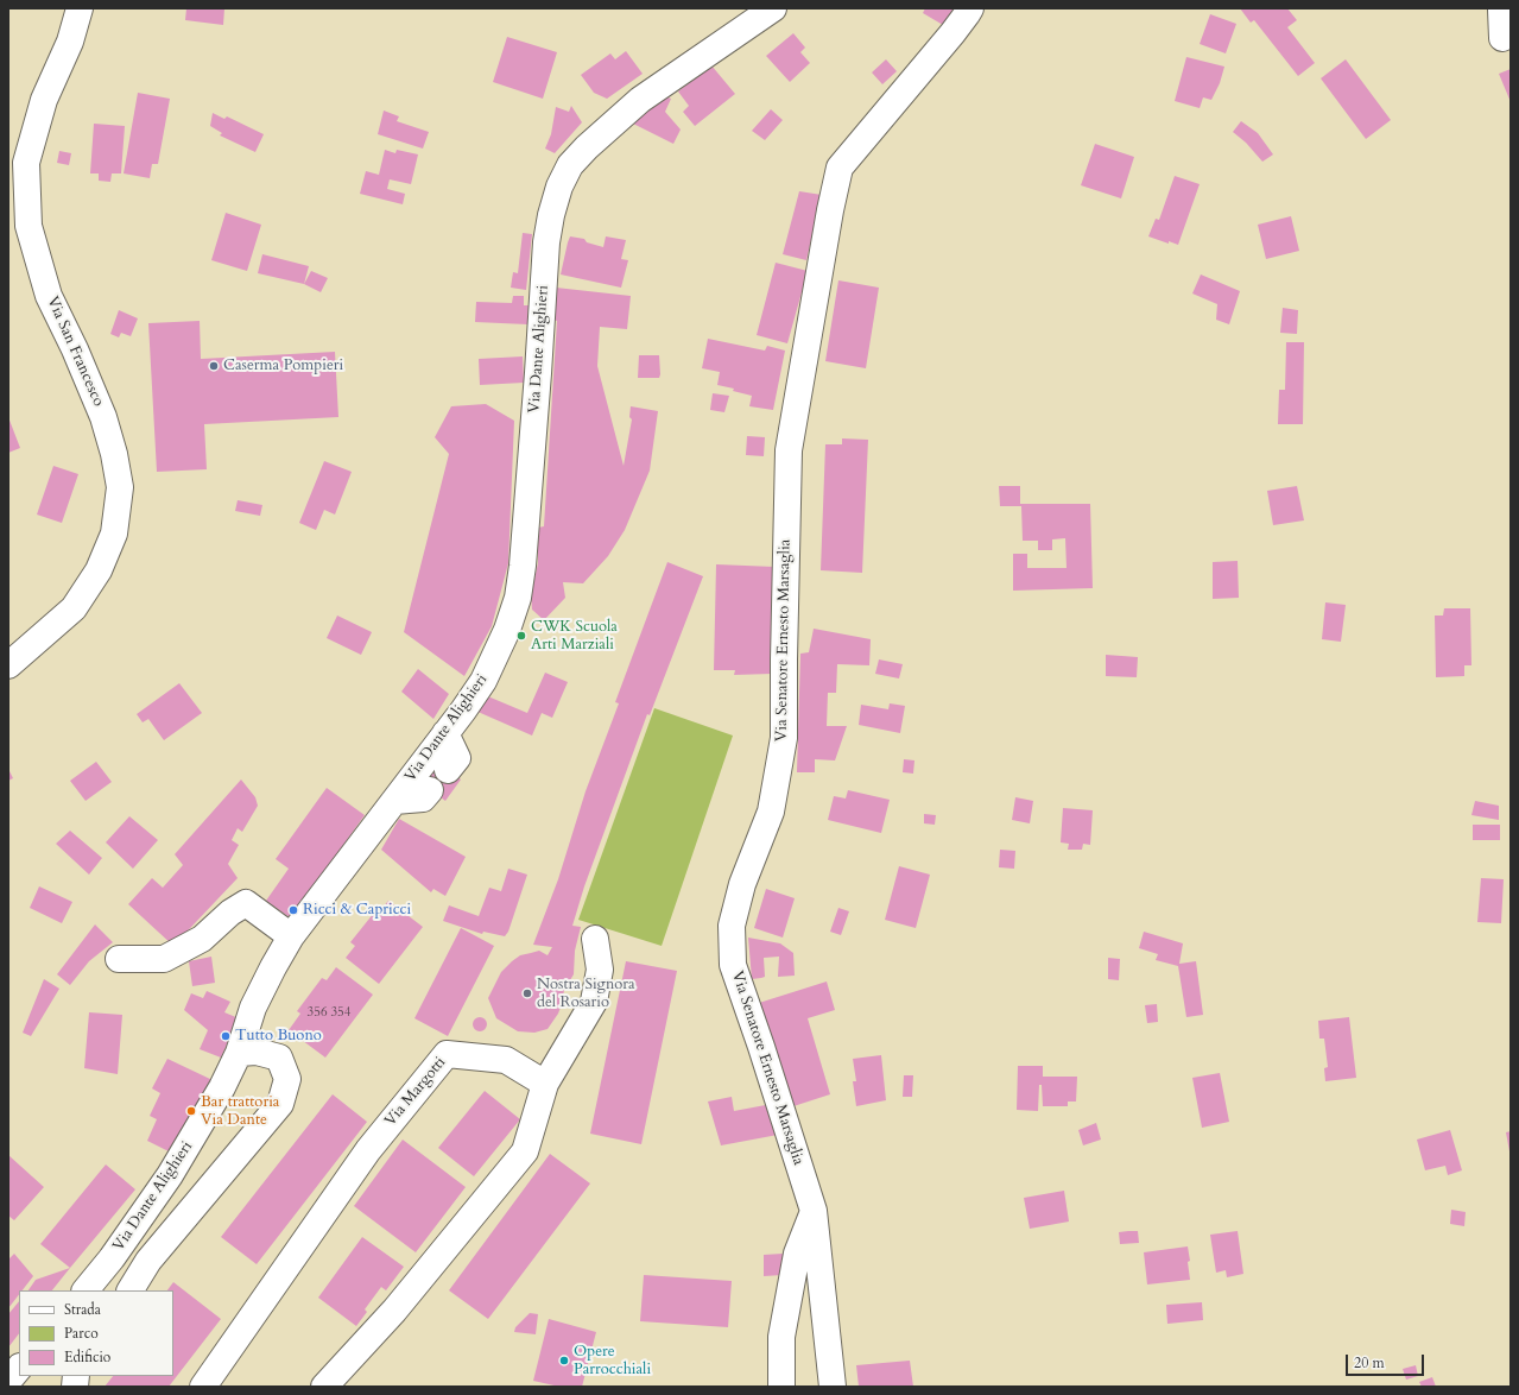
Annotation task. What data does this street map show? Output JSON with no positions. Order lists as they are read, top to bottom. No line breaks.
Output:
{"streets":{"street":["Via Dante Alighieri","Via San Francesco","Via Senatore Ernesto Marsaglia","Via Margotti"]},"places":["Caserma Pompieri","CWK Scuola Arti Marziali","Ricci & Capricci","Nostra Signora del Rosario","Tutto Buono","Bar trattoria Via Dante","Opere Parrocchiali"],"house_numbers":["356 354"],"legend":["Strada","Parco","Edificio"],"scale_bar":"20 m"}
